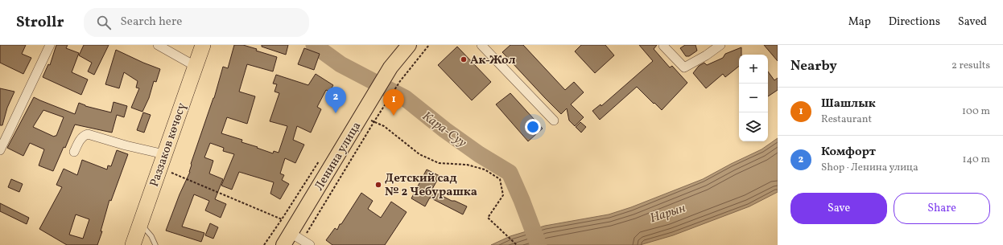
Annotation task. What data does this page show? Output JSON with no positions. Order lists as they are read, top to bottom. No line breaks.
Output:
{"streets":{"highway":["Раззаков көчөсү"],"main road":["Ленина улица"]},"water":["Кара-Суу","Нарын"],"places":["Ак-Жол","Детский сад № 2 Чебурашка"],"page":{"header":"Strollr","search":"Search here","nav":["Map","Directions","Saved"],"heading":["Nearby","2 results"],"map_buttons":["+","−"],"pins":["2","1"],"list":[{"mark":"1","name":"Шашлык","note":"Restaurant","value":"100 m"},{"mark":"2","name":"Комфорт","note":"Shop · Ленина улица","value":"140 m"}],"buttons":["Save","Share"]}}
